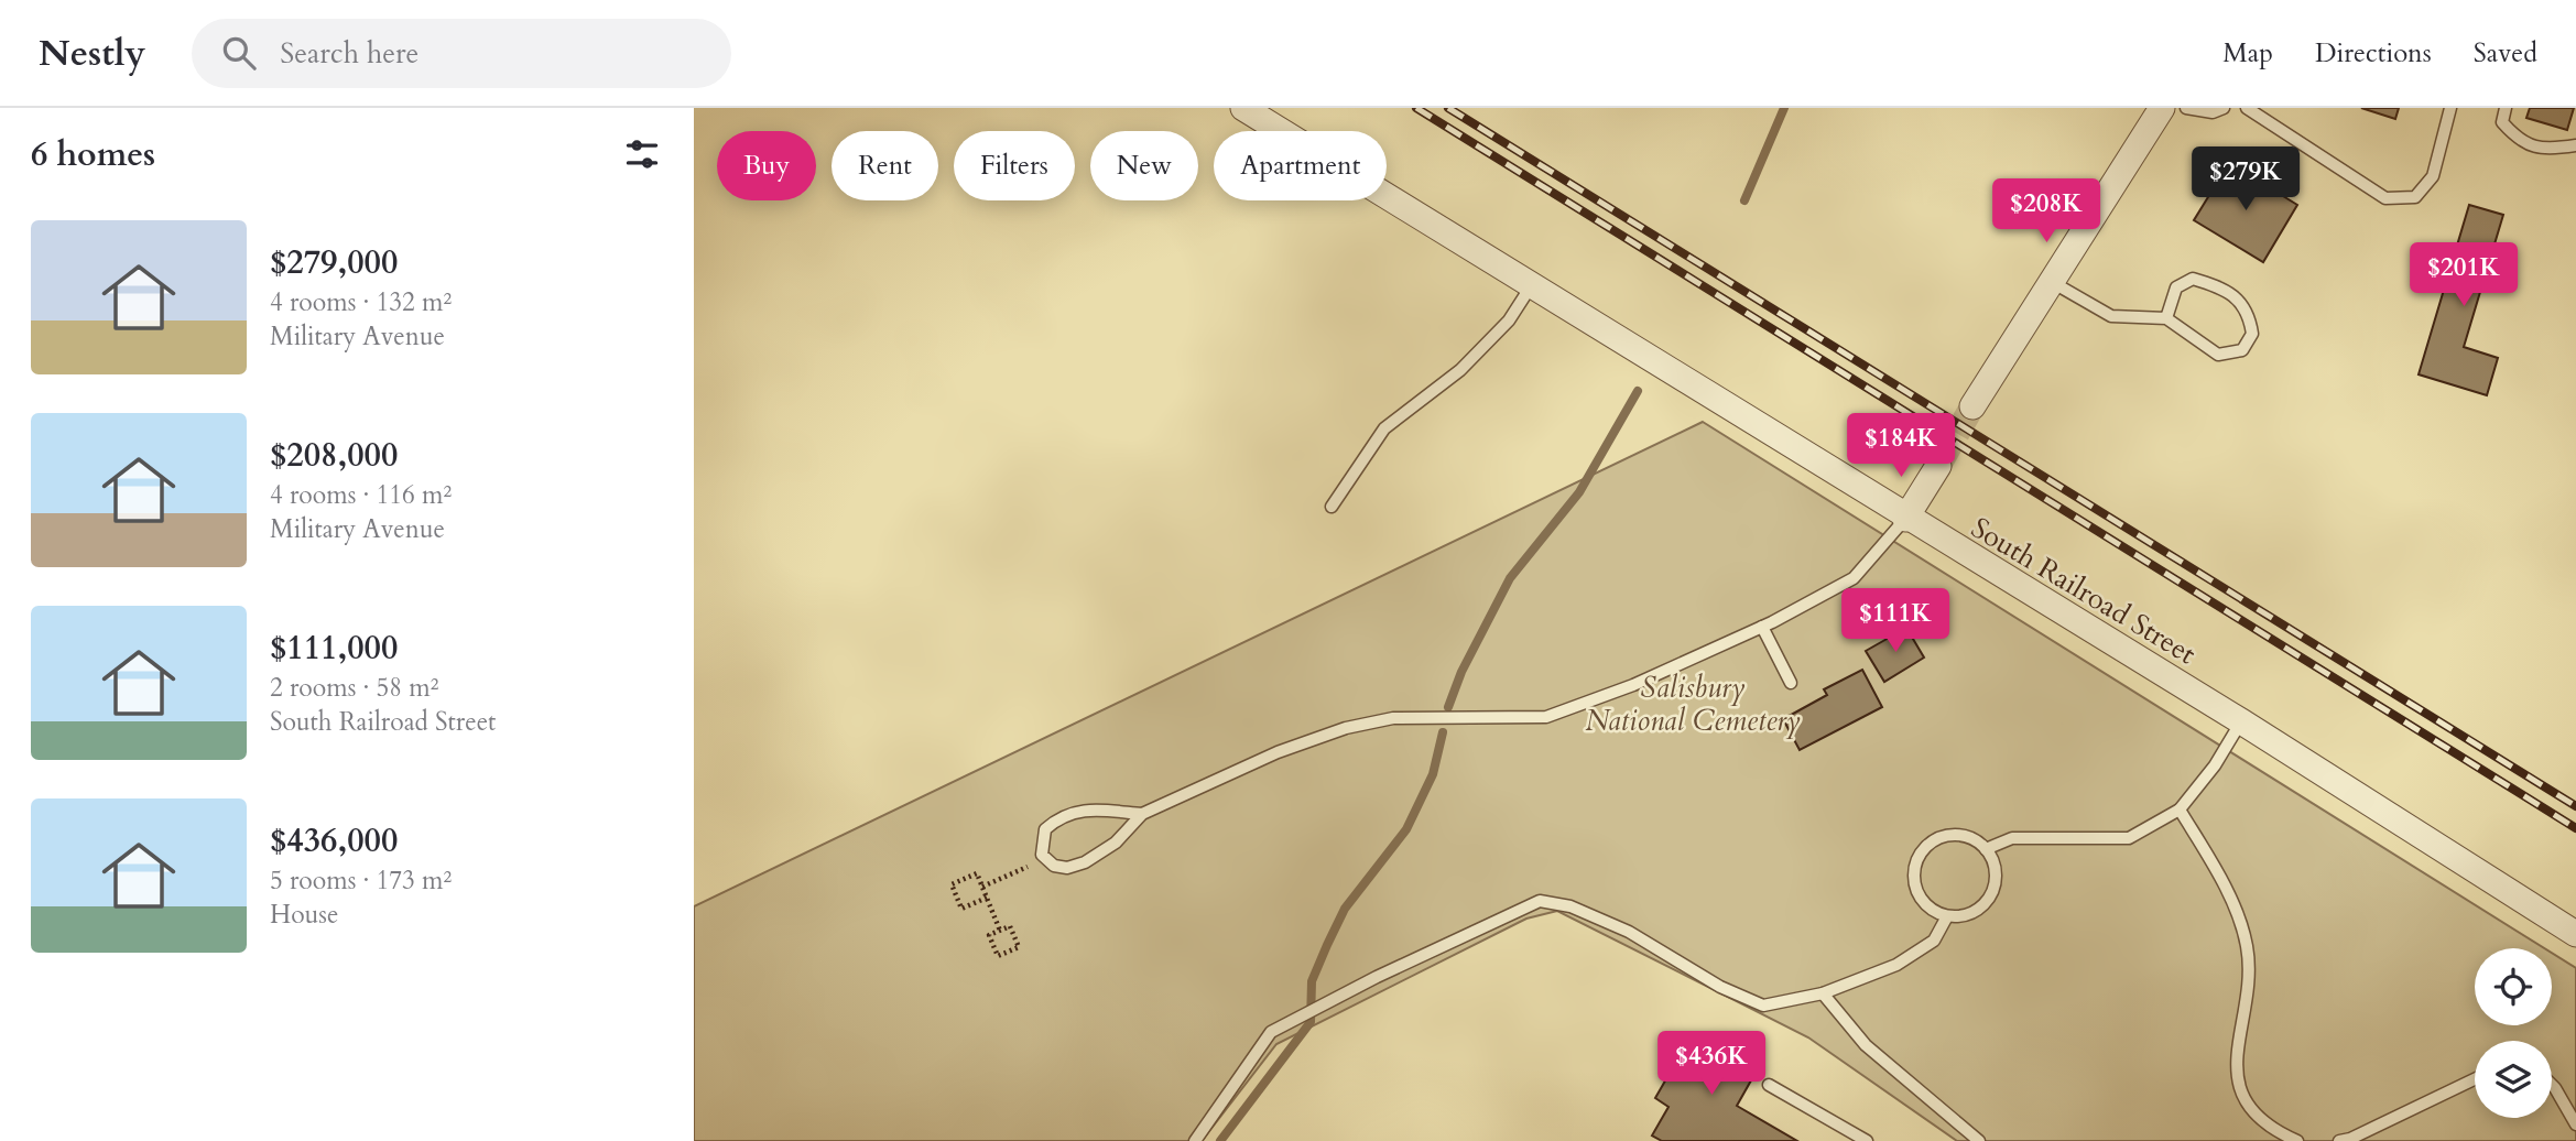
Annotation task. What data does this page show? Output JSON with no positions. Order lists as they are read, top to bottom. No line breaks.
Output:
{"streets":{"street":["South Railroad Street"]},"parks":["Salisbury National Cemetery"],"page":{"header":"Nestly","search":"Search here","nav":["Map","Directions","Saved"],"heading":"6 homes","chip":["Buy","Rent","Filters","New","Apartment"],"price":["$279K","$208K","$201K","$184K","$111K","$436K"],"list":[{"name":"$279,000","note":"4 rooms · 132 m² · Military Avenue"},{"name":"$208,000","note":"4 rooms · 116 m² · Military Avenue"},{"name":"$111,000","note":"2 rooms · 58 m² · South Railroad Street"},{"name":"$436,000","note":"5 rooms · 173 m² · House"}]}}
